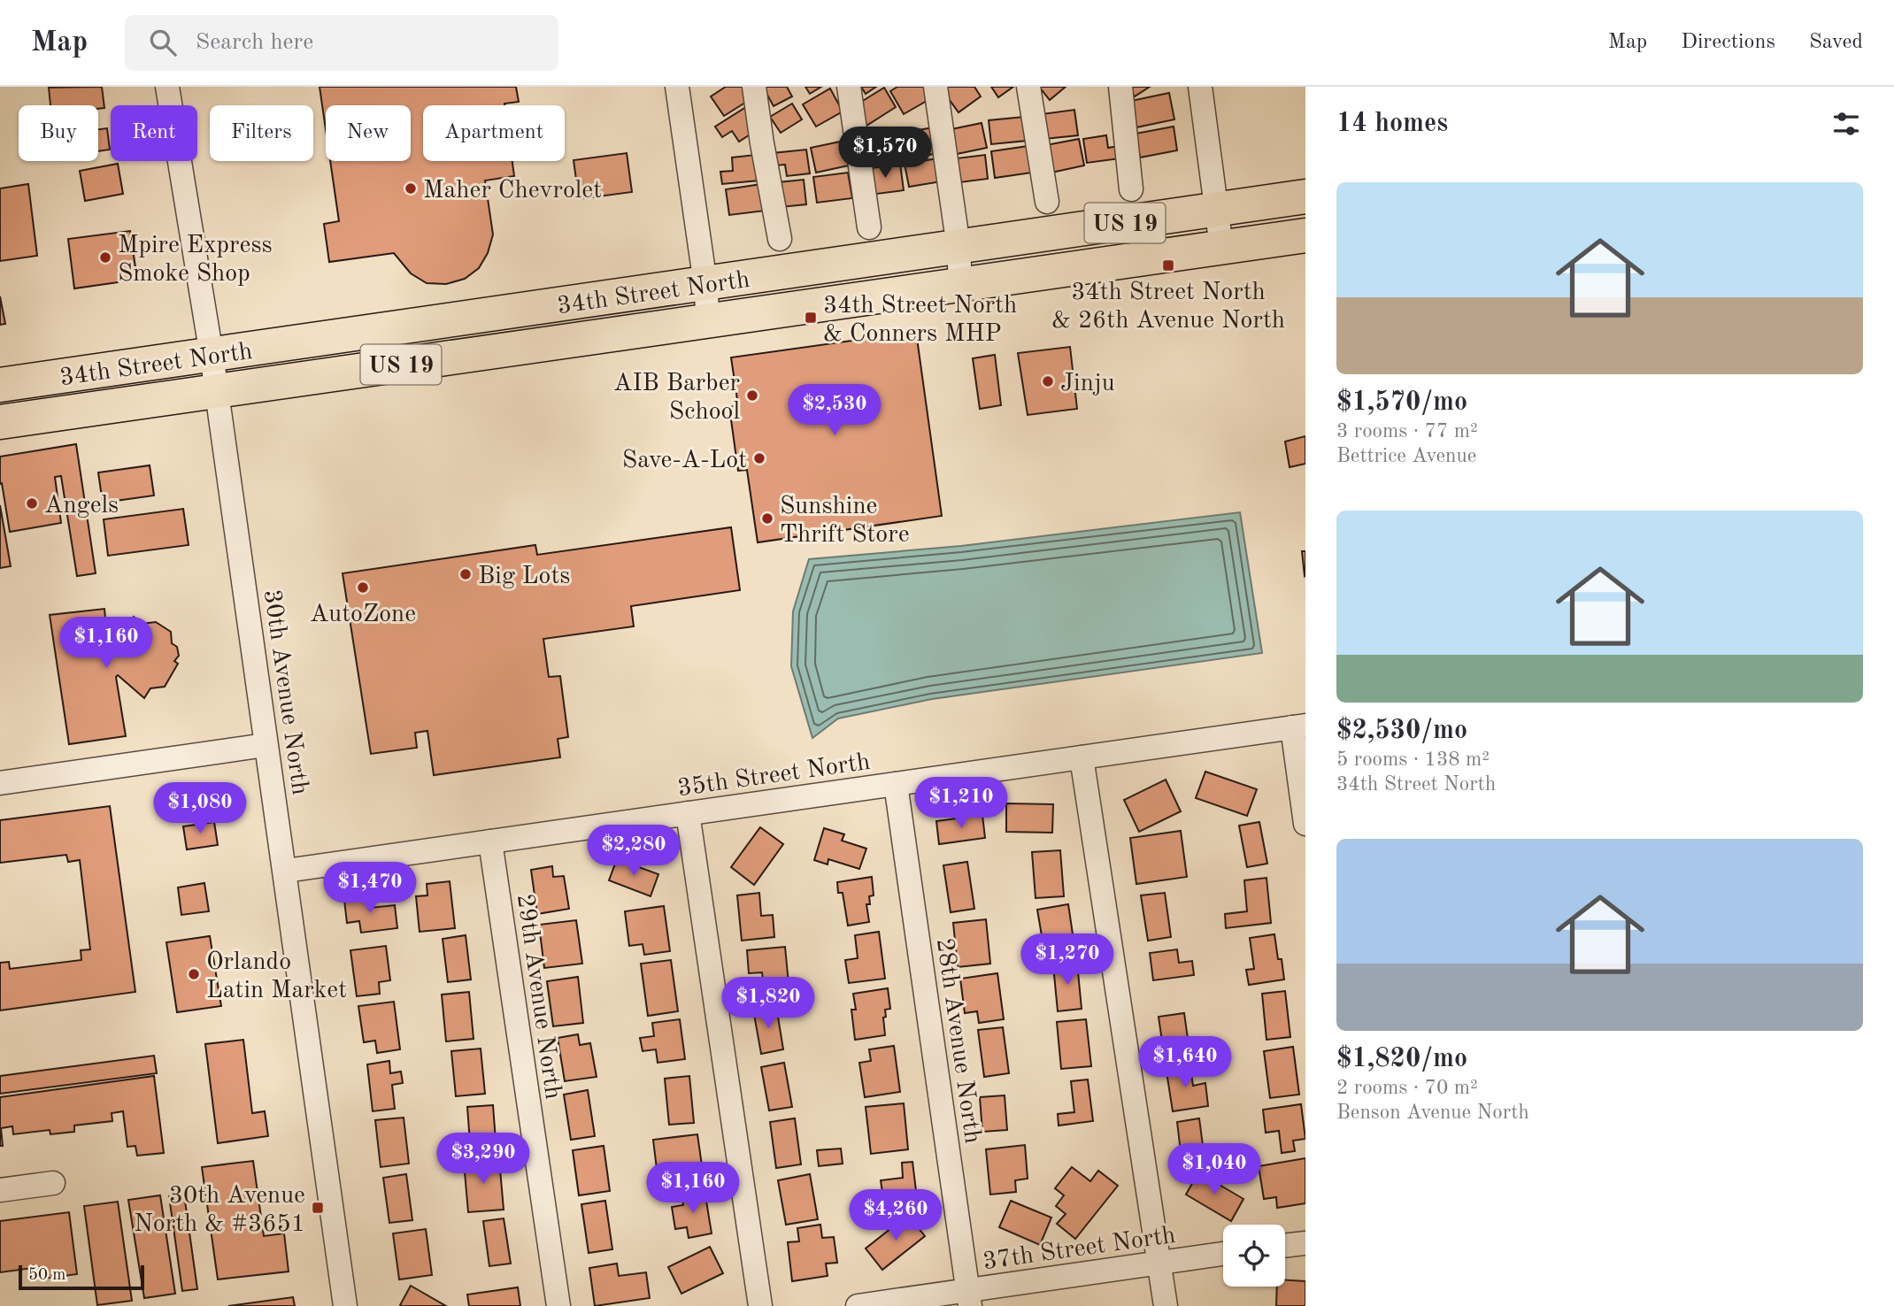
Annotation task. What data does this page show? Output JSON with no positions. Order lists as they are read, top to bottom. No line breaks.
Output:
{"streets":{"highway":["US 19","34th Street North"],"street":["30th Avenue North","35th Street North","29th Avenue North","28th Avenue North","37th Street North"]},"crossings":[["34th Street North","30th Avenue North"],["30th Avenue North","35th Street North"],["35th Street North","29th Avenue North"],["35th Street North","28th Avenue North"],["28th Avenue North","37th Street North"]],"places":{"other":["Maher Chevrolet","Mpire Express Smoke Shop","Jinju","AIB Barber School","Save-A-Lot","Angels","Sunshine Thrift Store","Big Lots","AutoZone","Orlando Latin Market"],"transit":["34th Street North & 26th Avenue North","34th Street North & Conners MHP","30th Avenue North & #3651"]},"scale_bar":"50 m","page":{"header":"Map","search":"Search here","nav":["Map","Directions","Saved"],"heading":"14 homes","chip":["Buy","Rent","Filters","New","Apartment"],"price":["$1,570","$2,530","$1,160","$1,210","$1,080","$2,280","$1,470","$1,270","$1,820","$1,640","$3,290","$1,040","$1,160","$4,260"],"list":[{"name":"$1,570/mo","note":"3 rooms · 77 m² · Bettrice Avenue"},{"name":"$2,530/mo","note":"5 rooms · 138 m² · 34th Street North"},{"name":"$1,820/mo","note":"2 rooms · 70 m² · Benson Avenue North"}],"scale":"50 m"}}
